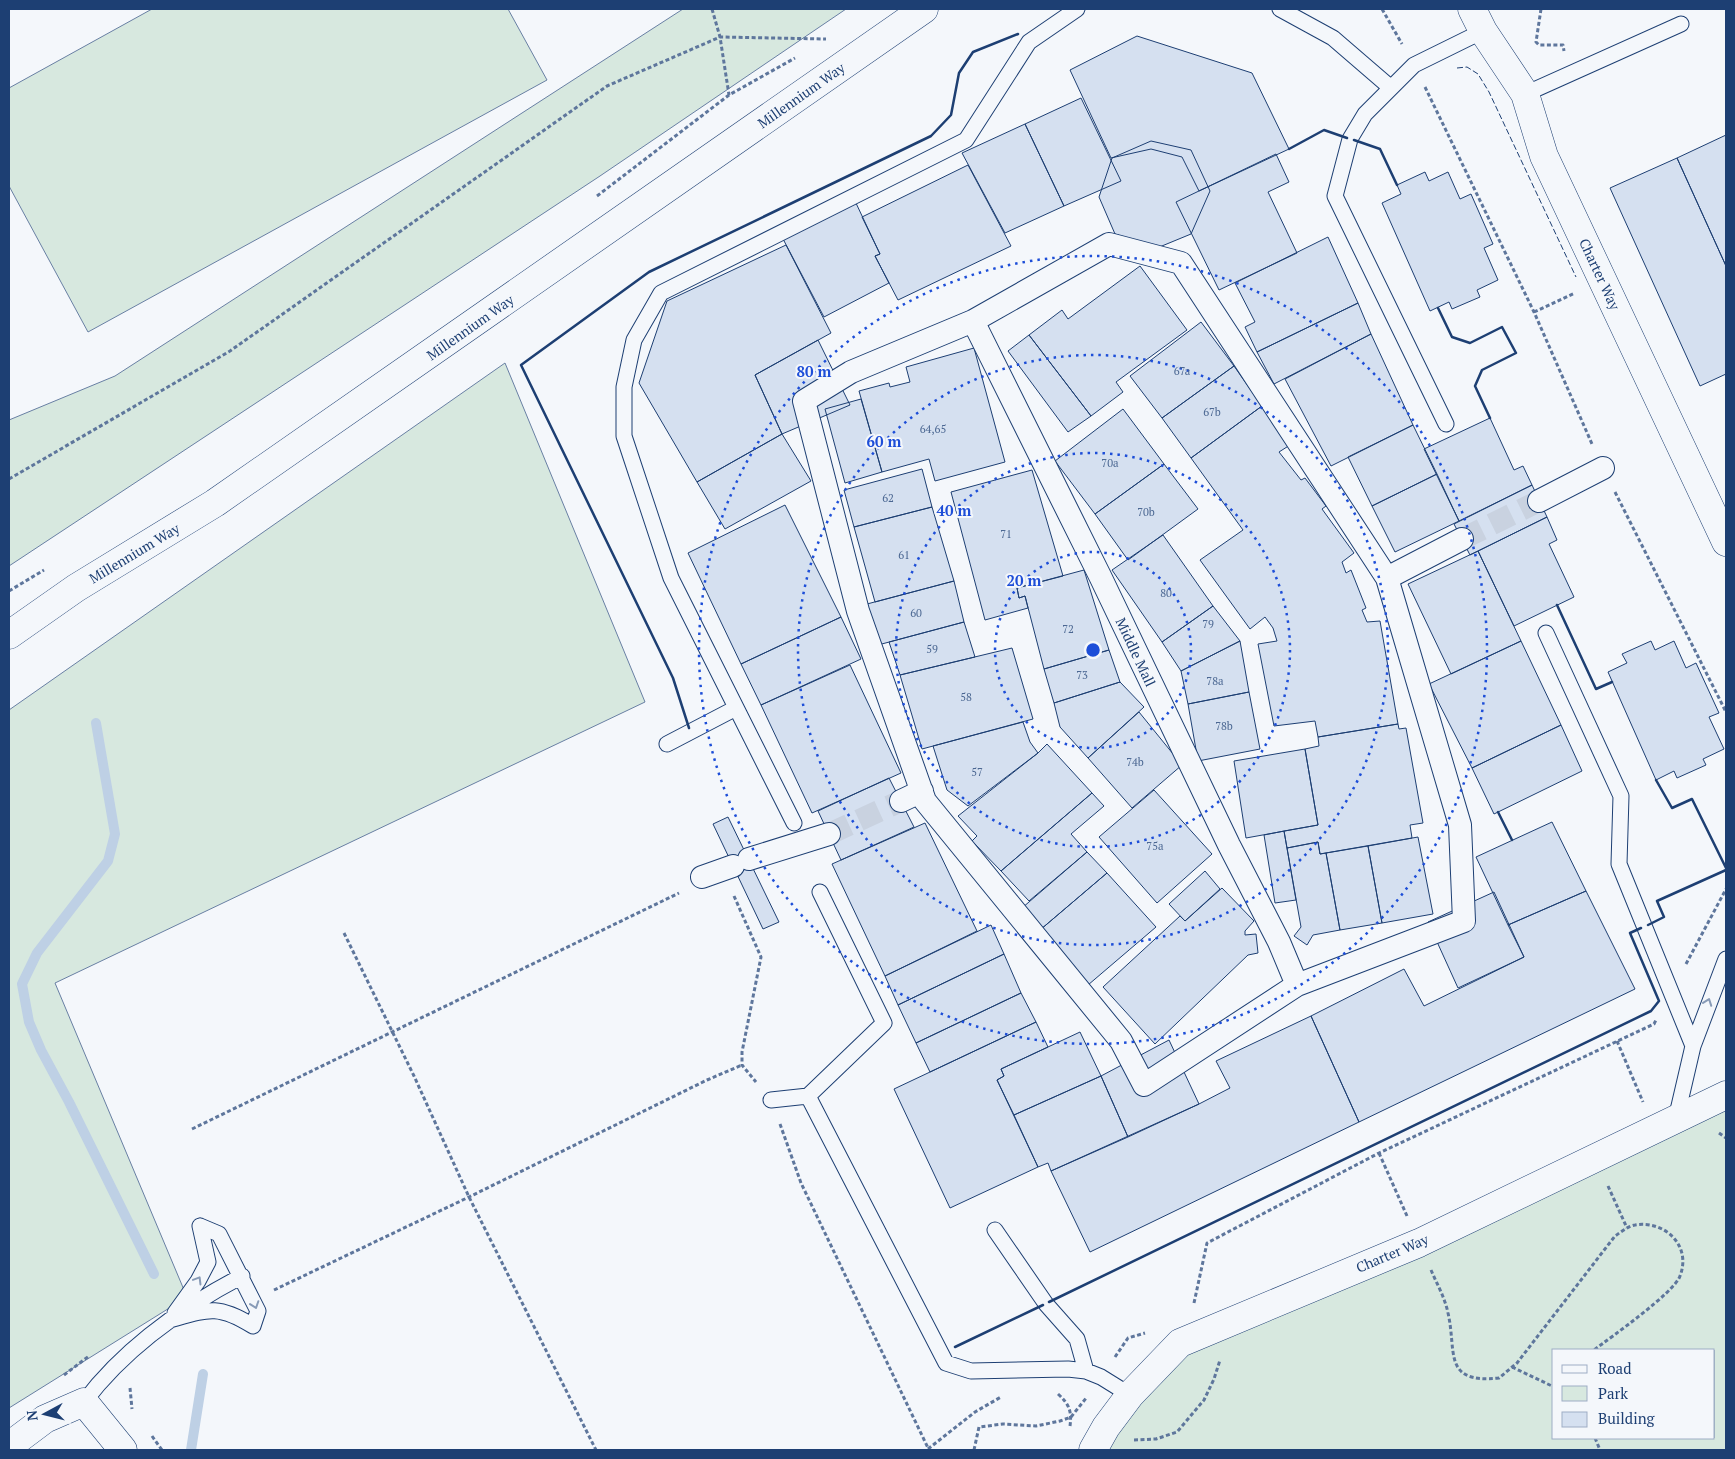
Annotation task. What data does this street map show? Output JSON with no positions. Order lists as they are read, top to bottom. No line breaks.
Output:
{"streets":{"street":["Millennium Way","Charter Way","Middle Mall"]},"house_numbers":["67a","67b","64,65","70a","62","70b","71","61","80","60","79","72","59","73","78a","58","78b","74b","57","75a"],"legend":["Road","Park","Building"],"north":"left","rings":["80 m","60 m","40 m","20 m"]}
